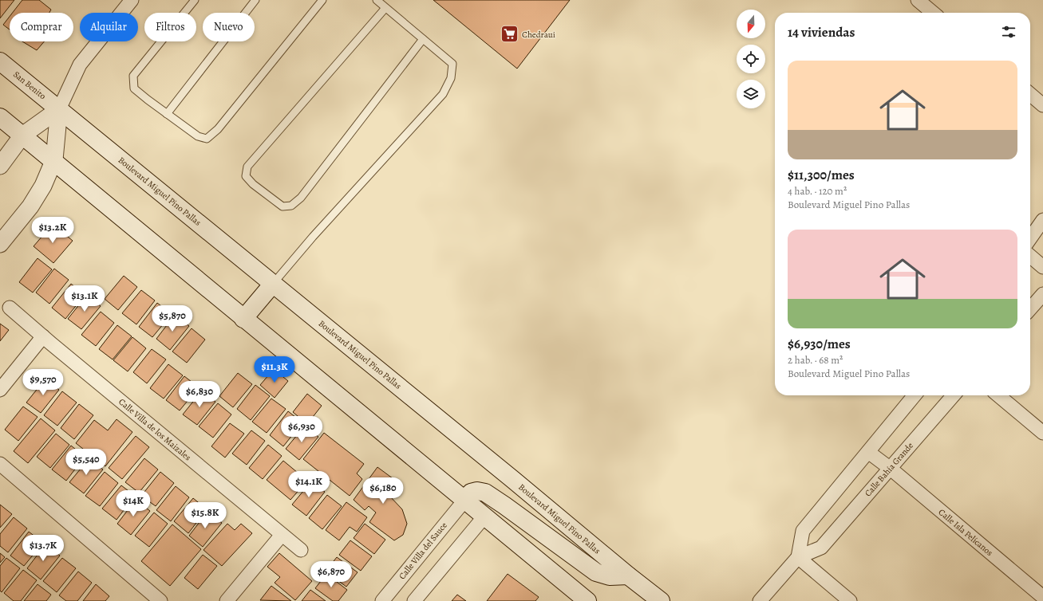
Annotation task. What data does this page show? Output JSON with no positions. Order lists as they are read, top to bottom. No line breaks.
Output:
{"streets":{"main road":["San Benito","Boulevard Miguel Pino Pallas"],"street":["Calle Villa de los Maizales","Calle Bahía Grande","Calle Isla Pelícanos","Calle Villa del Sauce"]},"crossings":[["San Benito","Boulevard Miguel Pino Pallas"],["Calle Bahía Grande","Calle Isla Pelícanos"]],"places":{"supermarket":["Chedraui"]},"north":"bottom","page":{"chip":["Comprar","Alquilar","Filtros","Nuevo"],"heading":"14 viviendas","list":[{"name":"$11,300/mes","note":"4 hab. · 120 m² · Boulevard Miguel Pino Pallas"},{"name":"$6,930/mes","note":"2 hab. · 68 m² · Boulevard Miguel Pino Pallas"}],"price":["$13.2K","$13.1K","$5,870","$11.3K","$9,570","$6,830","$6,930","$5,540","$14.1K","$6,180","$14K","$15.8K","$13.7K","$6,870"]}}
